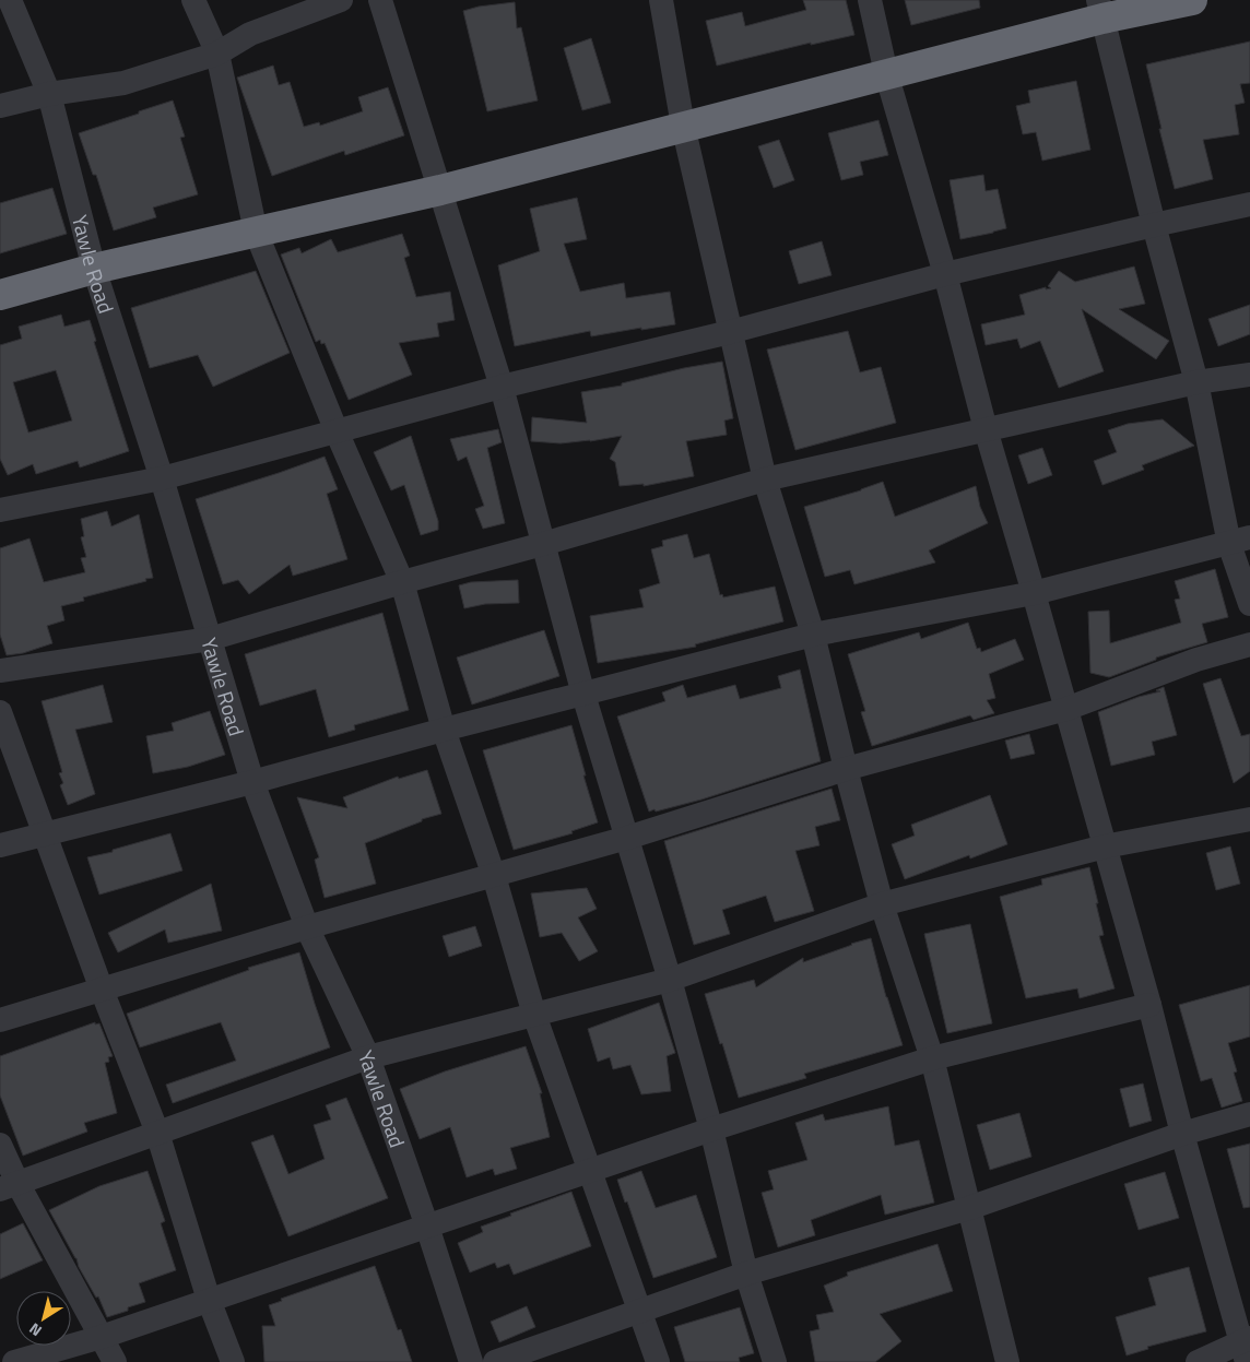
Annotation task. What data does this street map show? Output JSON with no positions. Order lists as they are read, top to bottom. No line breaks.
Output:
{"streets":{"street":["Yawle Road"]},"north":"bottom left"}
